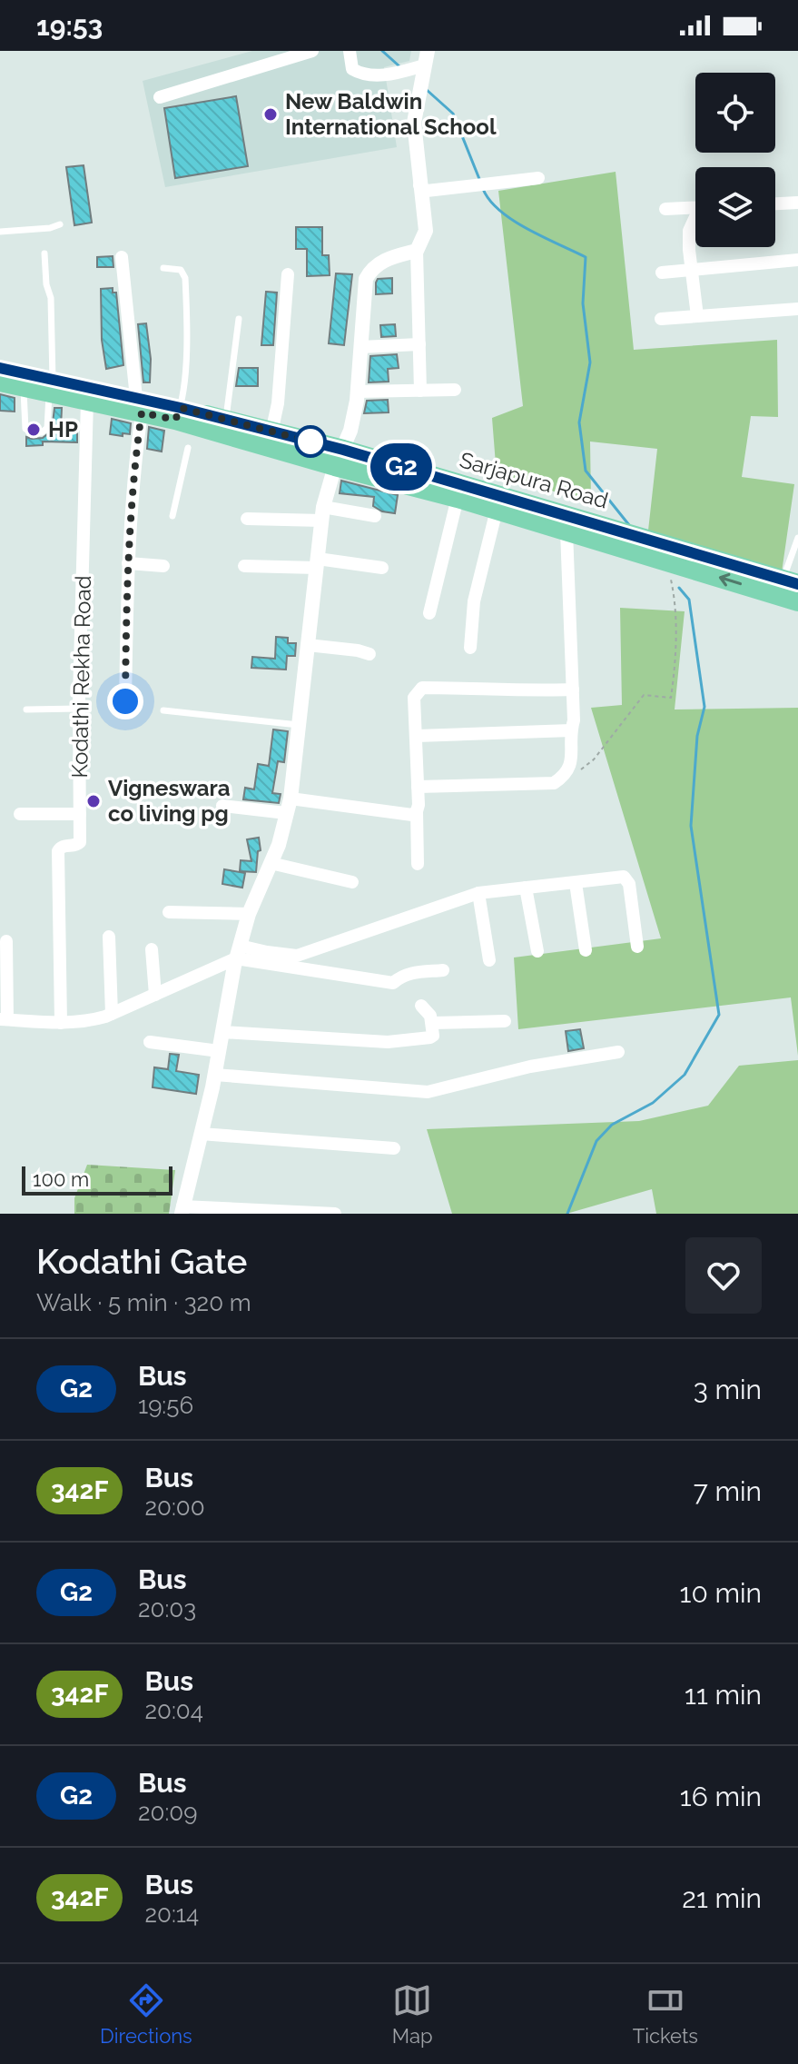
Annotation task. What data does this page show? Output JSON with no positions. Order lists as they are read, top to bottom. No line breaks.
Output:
{"streets":{"main road":["Sarjapura Road"],"street":["Kodathi Rekha Road"]},"crossings":[["Sarjapura Road","Kodathi Rekha Road"]],"places":["New Baldwin International School","HP","Vigneswara co living pg"],"lines":["bus line G2"],"scale_bar":"100 m","page":{"status":"19:53","on_map":"G2","scale":"100 m","heading":["Kodathi Gate","Walk · 5 min · 320 m"],"list":[{"mark":"G2","name":"Bus","note":"19:56","value":"3 min"},{"mark":"342F","name":"Bus","note":"20:00","value":"7 min"},{"mark":"G2","name":"Bus","note":"20:03","value":"10 min"},{"mark":"342F","name":"Bus","note":"20:04","value":"11 min"},{"mark":"G2","name":"Bus","note":"20:09","value":"16 min"},{"mark":"342F","name":"Bus","note":"20:14","value":"21 min"}],"tabs":["Directions","Map","Tickets"]}}
